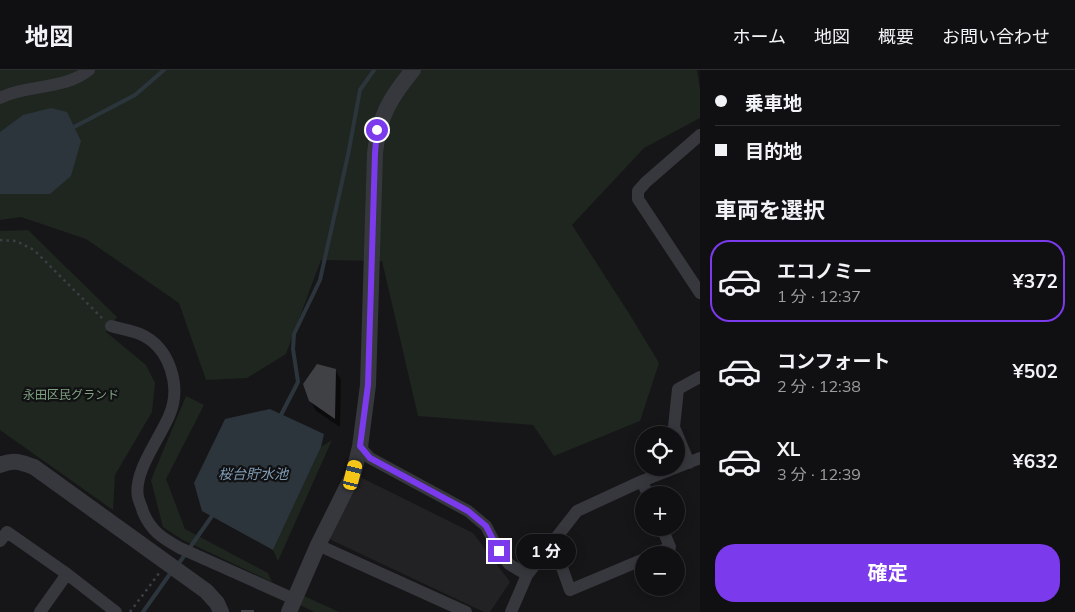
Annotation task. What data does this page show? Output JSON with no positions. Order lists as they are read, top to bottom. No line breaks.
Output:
{"water":["桜台貯水池"],"parks":["永田区民グランド"],"page":{"header":"地図","nav":["ホーム","地図","概要","お問い合わせ"],"banner":["乗車地","目的地"],"heading":"車両を選択","list":[{"name":"エコノミー","note":"1 分 · 12:37","value":"¥372"},{"name":"コンフォート","note":"2 分 · 12:38","value":"¥502"},{"name":"XL","note":"3 分 · 12:39","value":"¥632"}],"map_buttons":["+","−"],"bubble":"1 分","buttons":"確定"}}
